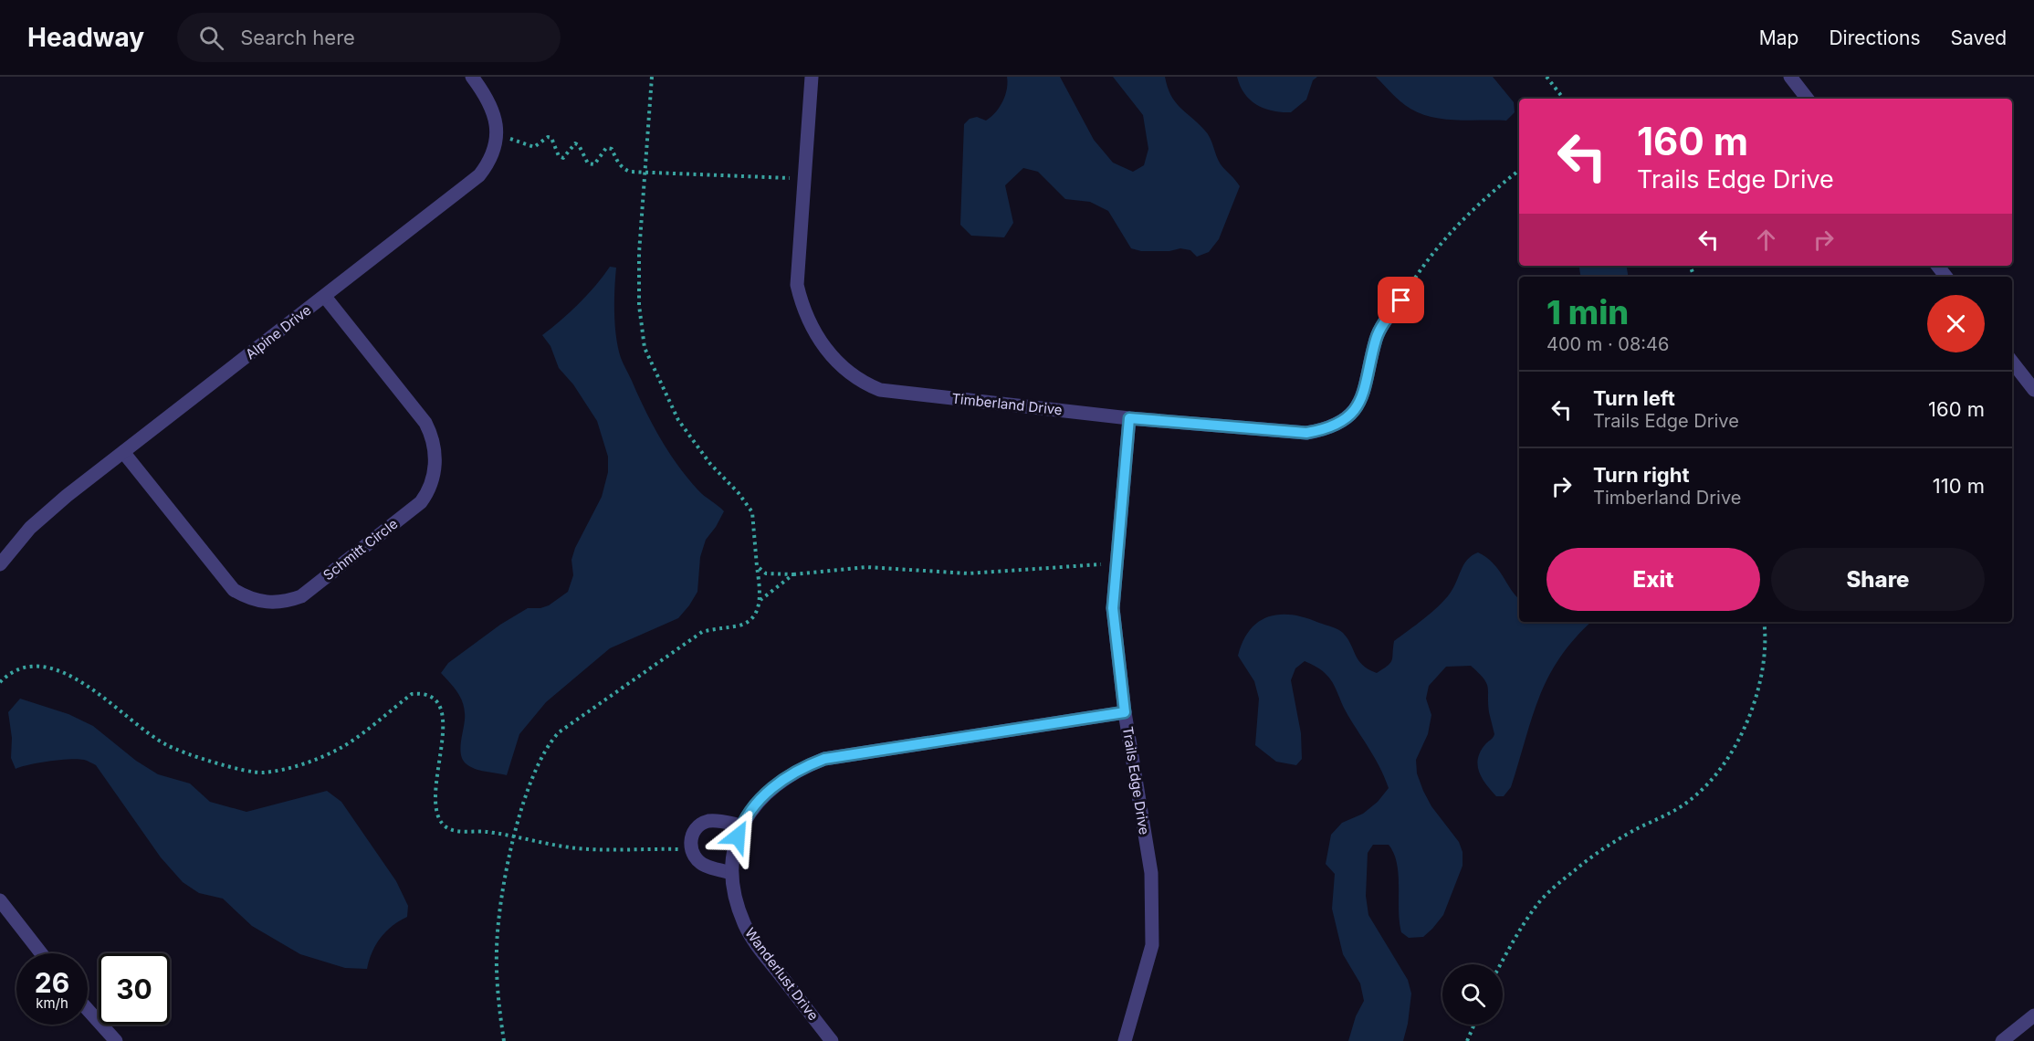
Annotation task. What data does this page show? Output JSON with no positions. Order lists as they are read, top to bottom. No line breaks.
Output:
{"streets":{"street":["Alpine Drive","Timberland Drive","Schmitt Circle","Trails Edge Drive","Wanderlust Drive"]},"crossings":[["Alpine Drive","Schmitt Circle"],["Timberland Drive","Trails Edge Drive"],["Trails Edge Drive","Wanderlust Drive"]],"page":{"header":"Headway","search":"Search here","nav":["Map","Directions","Saved"],"turn":["160 m","Trails Edge Drive"],"heading":["1 min","400 m · 08:46"],"list":[{"name":"Turn left","note":"Trails Edge Drive","value":"160 m"},{"name":"Turn right","note":"Timberland Drive","value":"110 m"}],"buttons":["Exit","Share"],"speed":"26 km/h","limit":"30"}}
